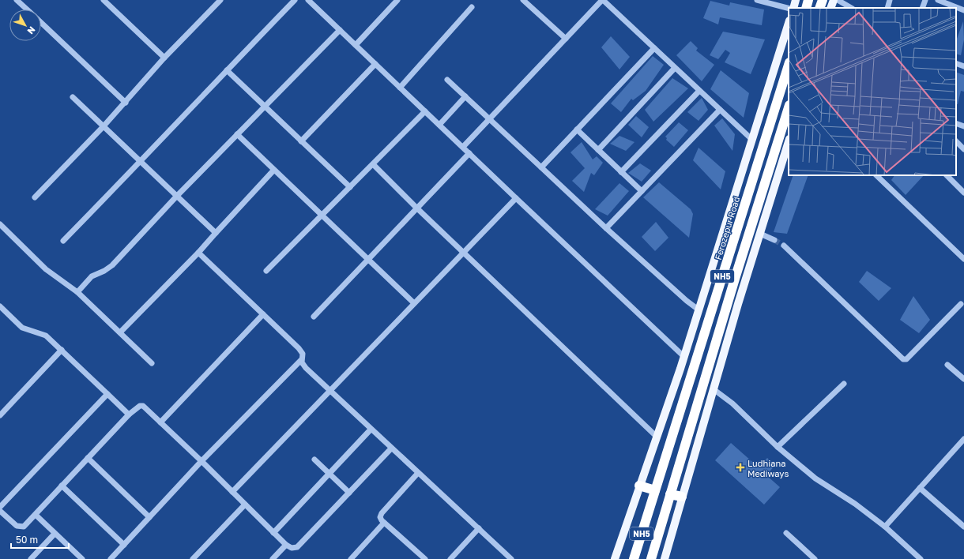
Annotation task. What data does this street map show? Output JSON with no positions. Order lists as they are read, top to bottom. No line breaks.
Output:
{"streets":{"highway":["Ferozepur Road","NH5"]},"crossings":[["Ferozepur Road","NH5"]],"places":{"health":["Ludhiana Mediways"]},"scale_bar":"50 m","north":"bottom right"}
